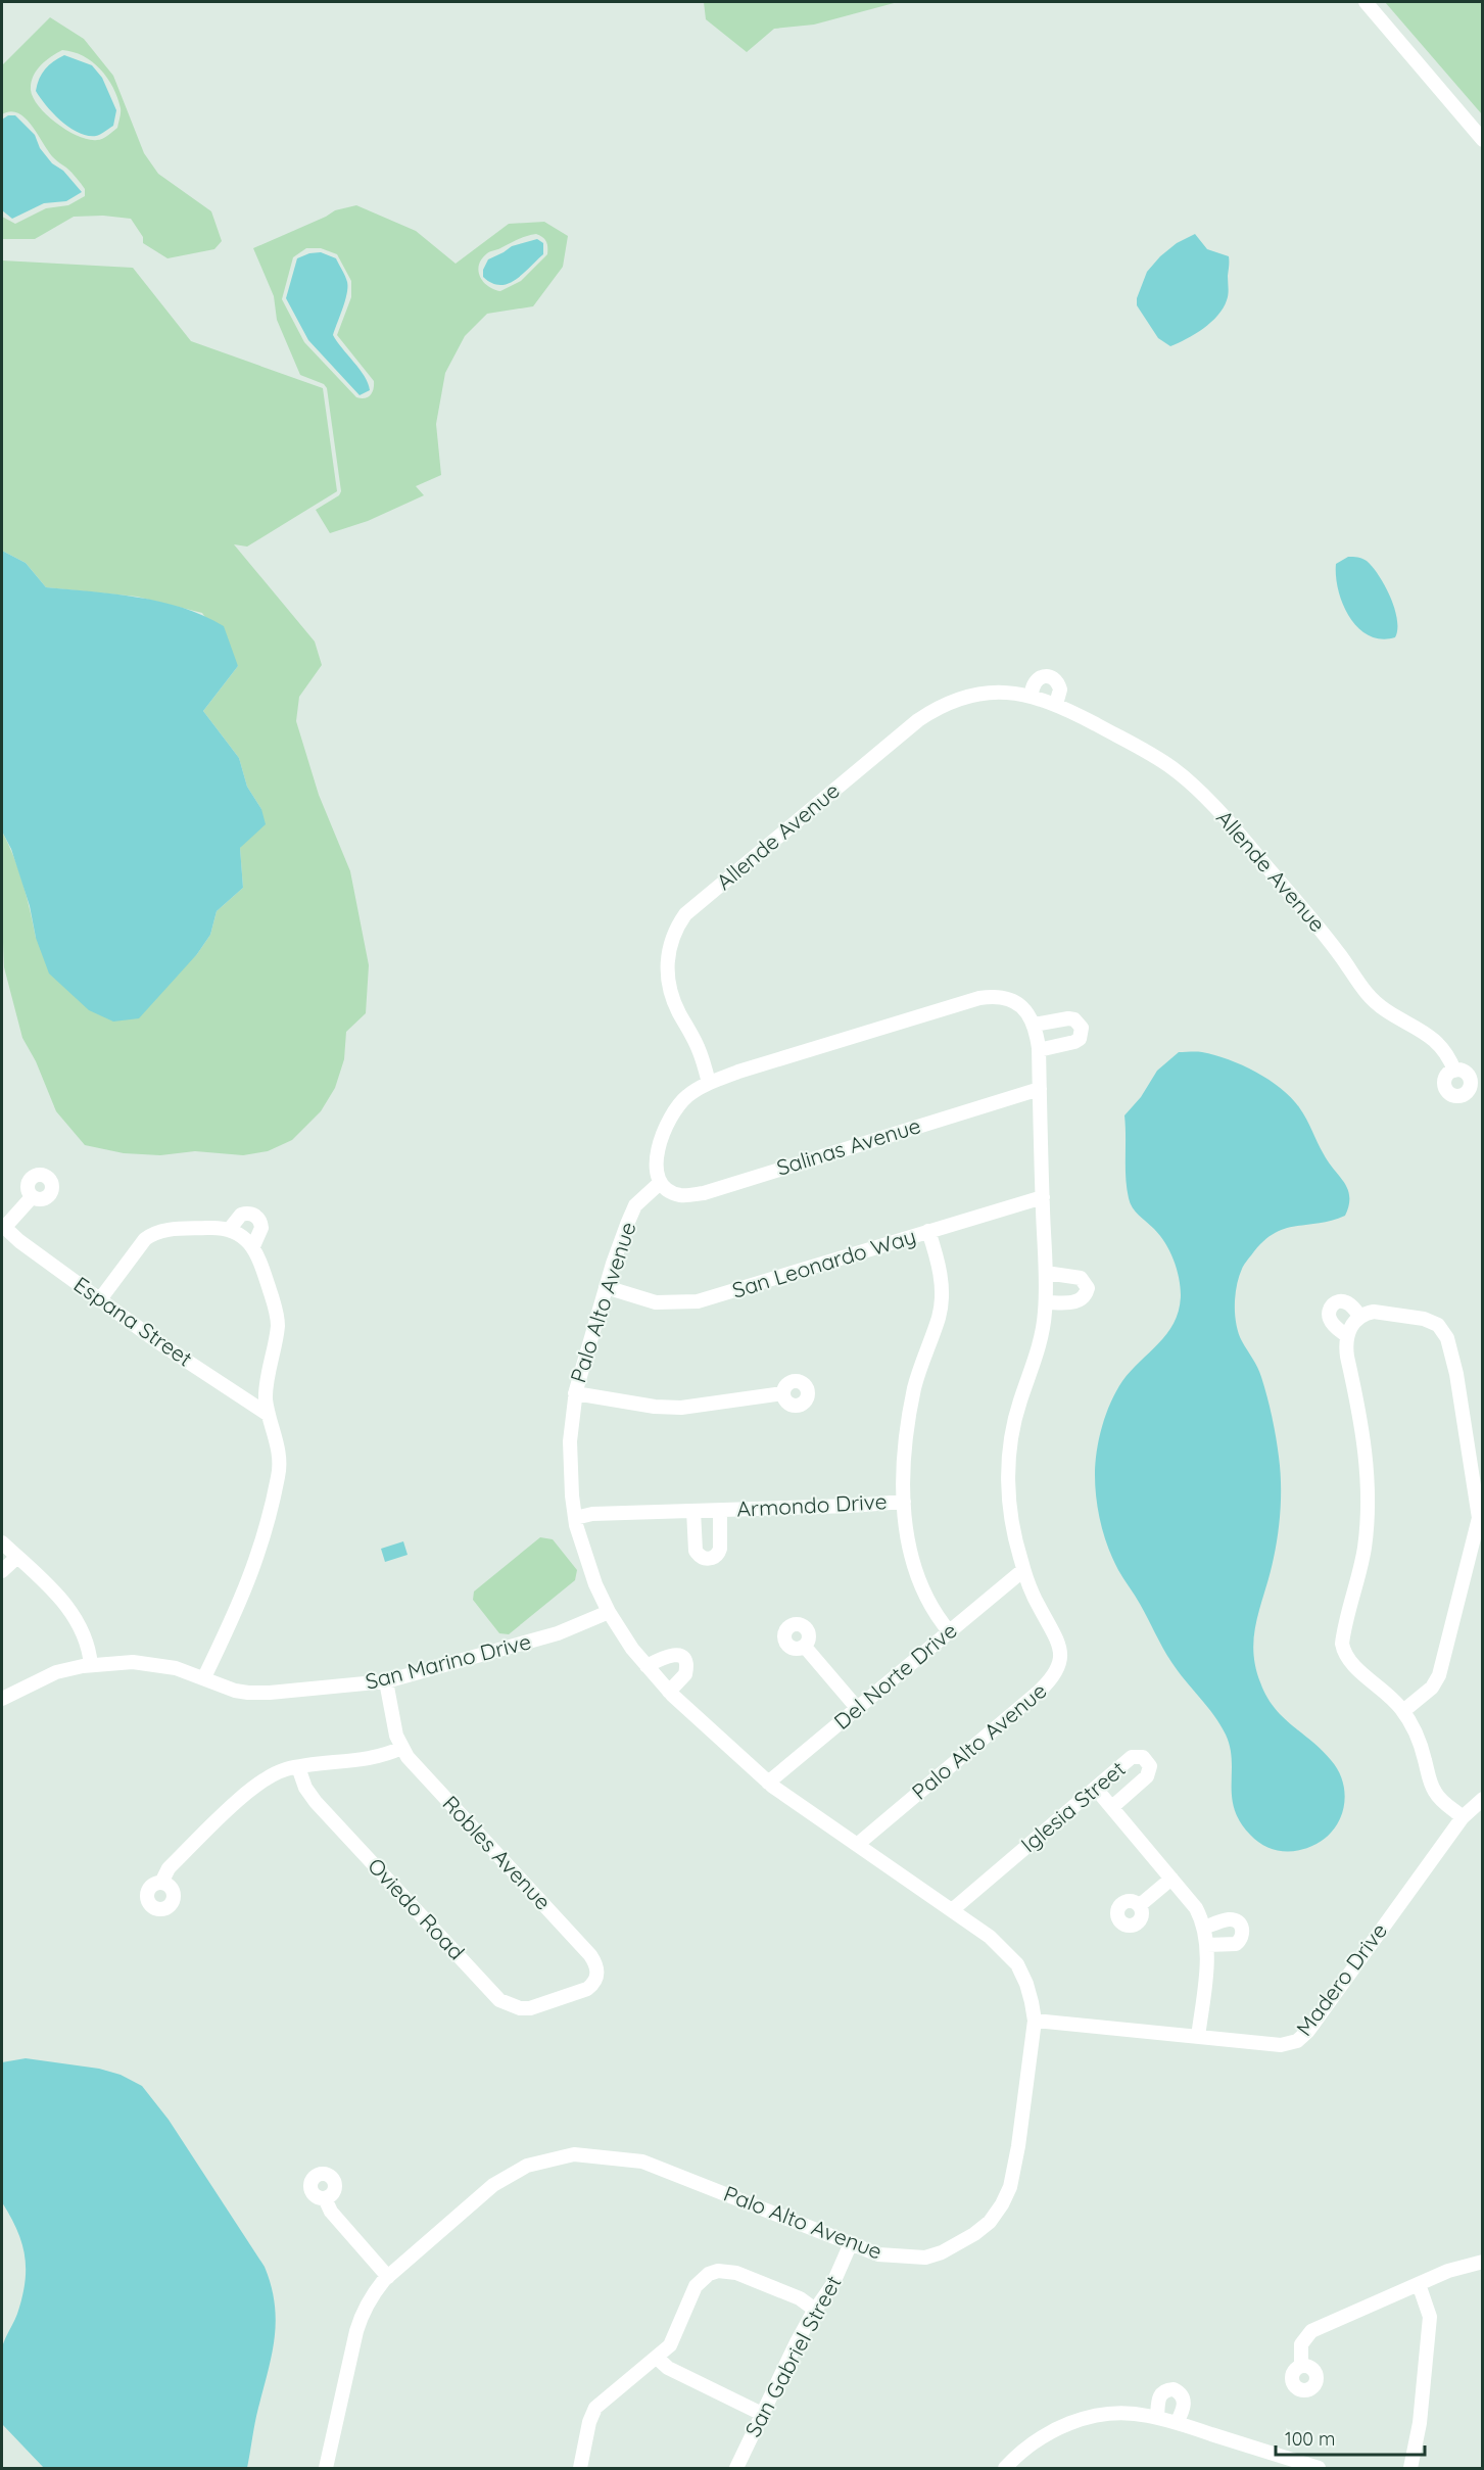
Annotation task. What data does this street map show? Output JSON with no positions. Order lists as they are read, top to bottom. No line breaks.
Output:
{"streets":{"street":["Allende Avenue","Salinas Avenue","San Leonardo Way","Palo Alto Avenue","Espana Street","Armondo Drive","San Marino Drive","Del Norte Drive","Iglesia Street","Robles Avenue","Oviedo Road","Madero Drive","San Gabriel Street"]},"crossings":[["Salinas Avenue","Palo Alto Avenue"],["San Leonardo Way","Palo Alto Avenue"],["Palo Alto Avenue","Armondo Drive"],["Palo Alto Avenue","San Marino Drive"],["Palo Alto Avenue","Del Norte Drive"],["Palo Alto Avenue","Iglesia Street"],["Palo Alto Avenue","Madero Drive"],["Palo Alto Avenue","San Gabriel Street"],["San Marino Drive","Robles Avenue"],["Robles Avenue","Oviedo Road"]],"scale_bar":"100 m"}
